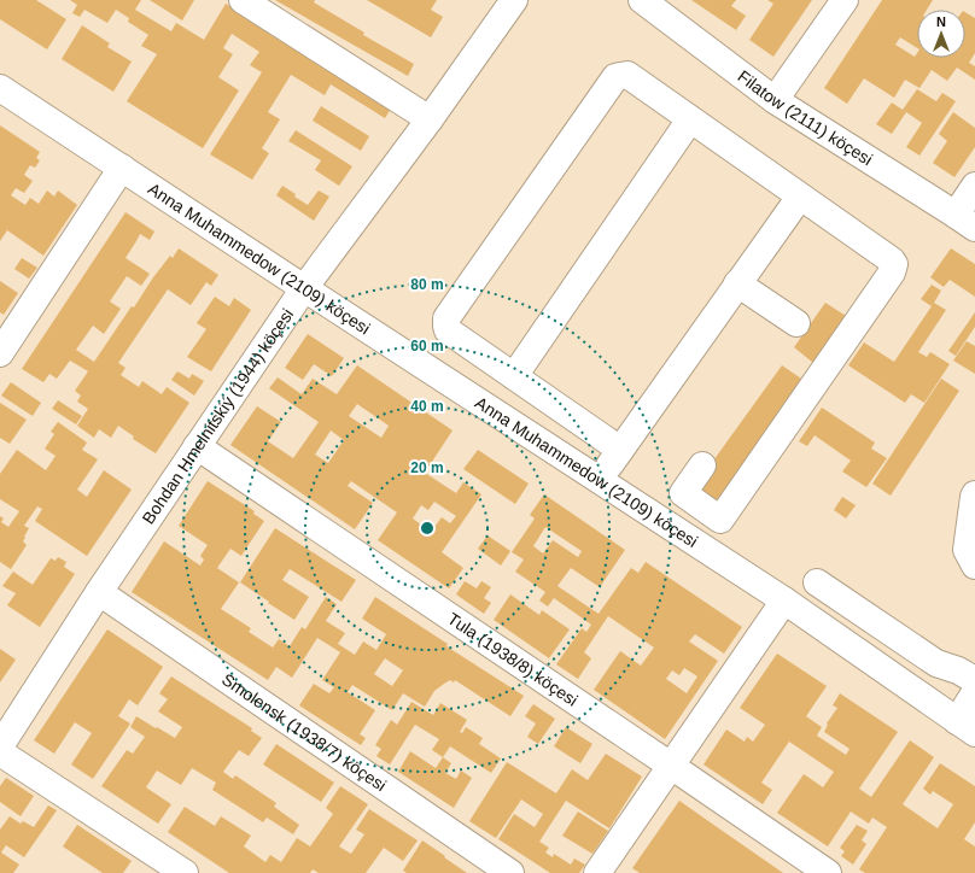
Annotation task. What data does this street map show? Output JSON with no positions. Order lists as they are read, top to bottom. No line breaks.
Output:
{"streets":{"street":["Filatow (2111) köçesi","Anna Muhammedow (2109) köçesi","Bohdan Hmelnitskiý (1944) köçesi","Tula (1938/8) köçesi","Smolensk (1938/7) köçesi"]},"crossings":[["Anna Muhammedow (2109) köçesi","Bohdan Hmelnitskiý (1944) köçesi"],["Bohdan Hmelnitskiý (1944) köçesi","Tula (1938/8) köçesi"],["Bohdan Hmelnitskiý (1944) köçesi","Smolensk (1938/7) köçesi"]],"north":"top","rings":["80 m","60 m","40 m","20 m"]}
